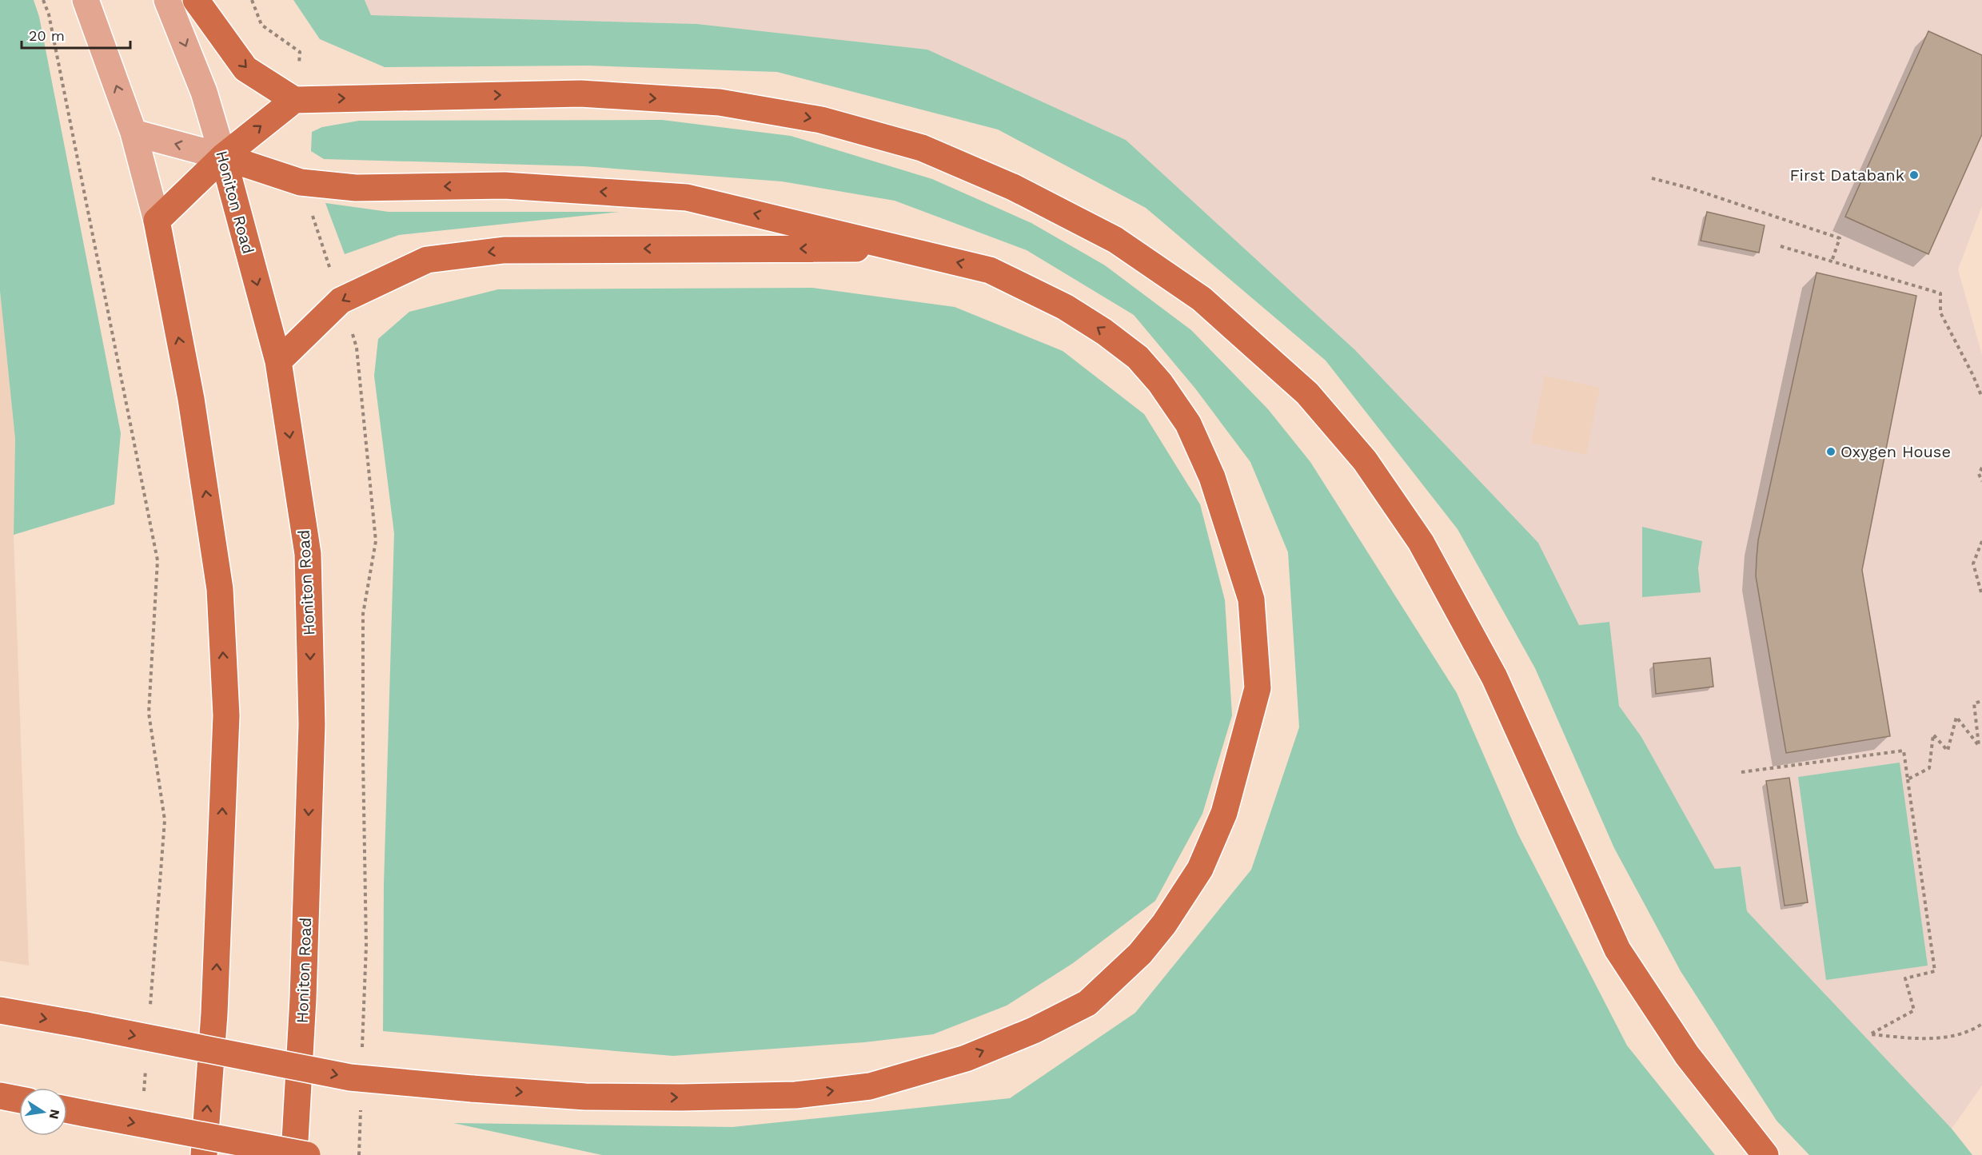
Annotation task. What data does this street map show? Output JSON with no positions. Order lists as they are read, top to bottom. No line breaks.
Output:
{"streets":{"highway":["Honiton Road"]},"one_way":["Honiton Road"],"places":["First Databank","Oxygen House"],"scale_bar":"20 m","north":"right"}
